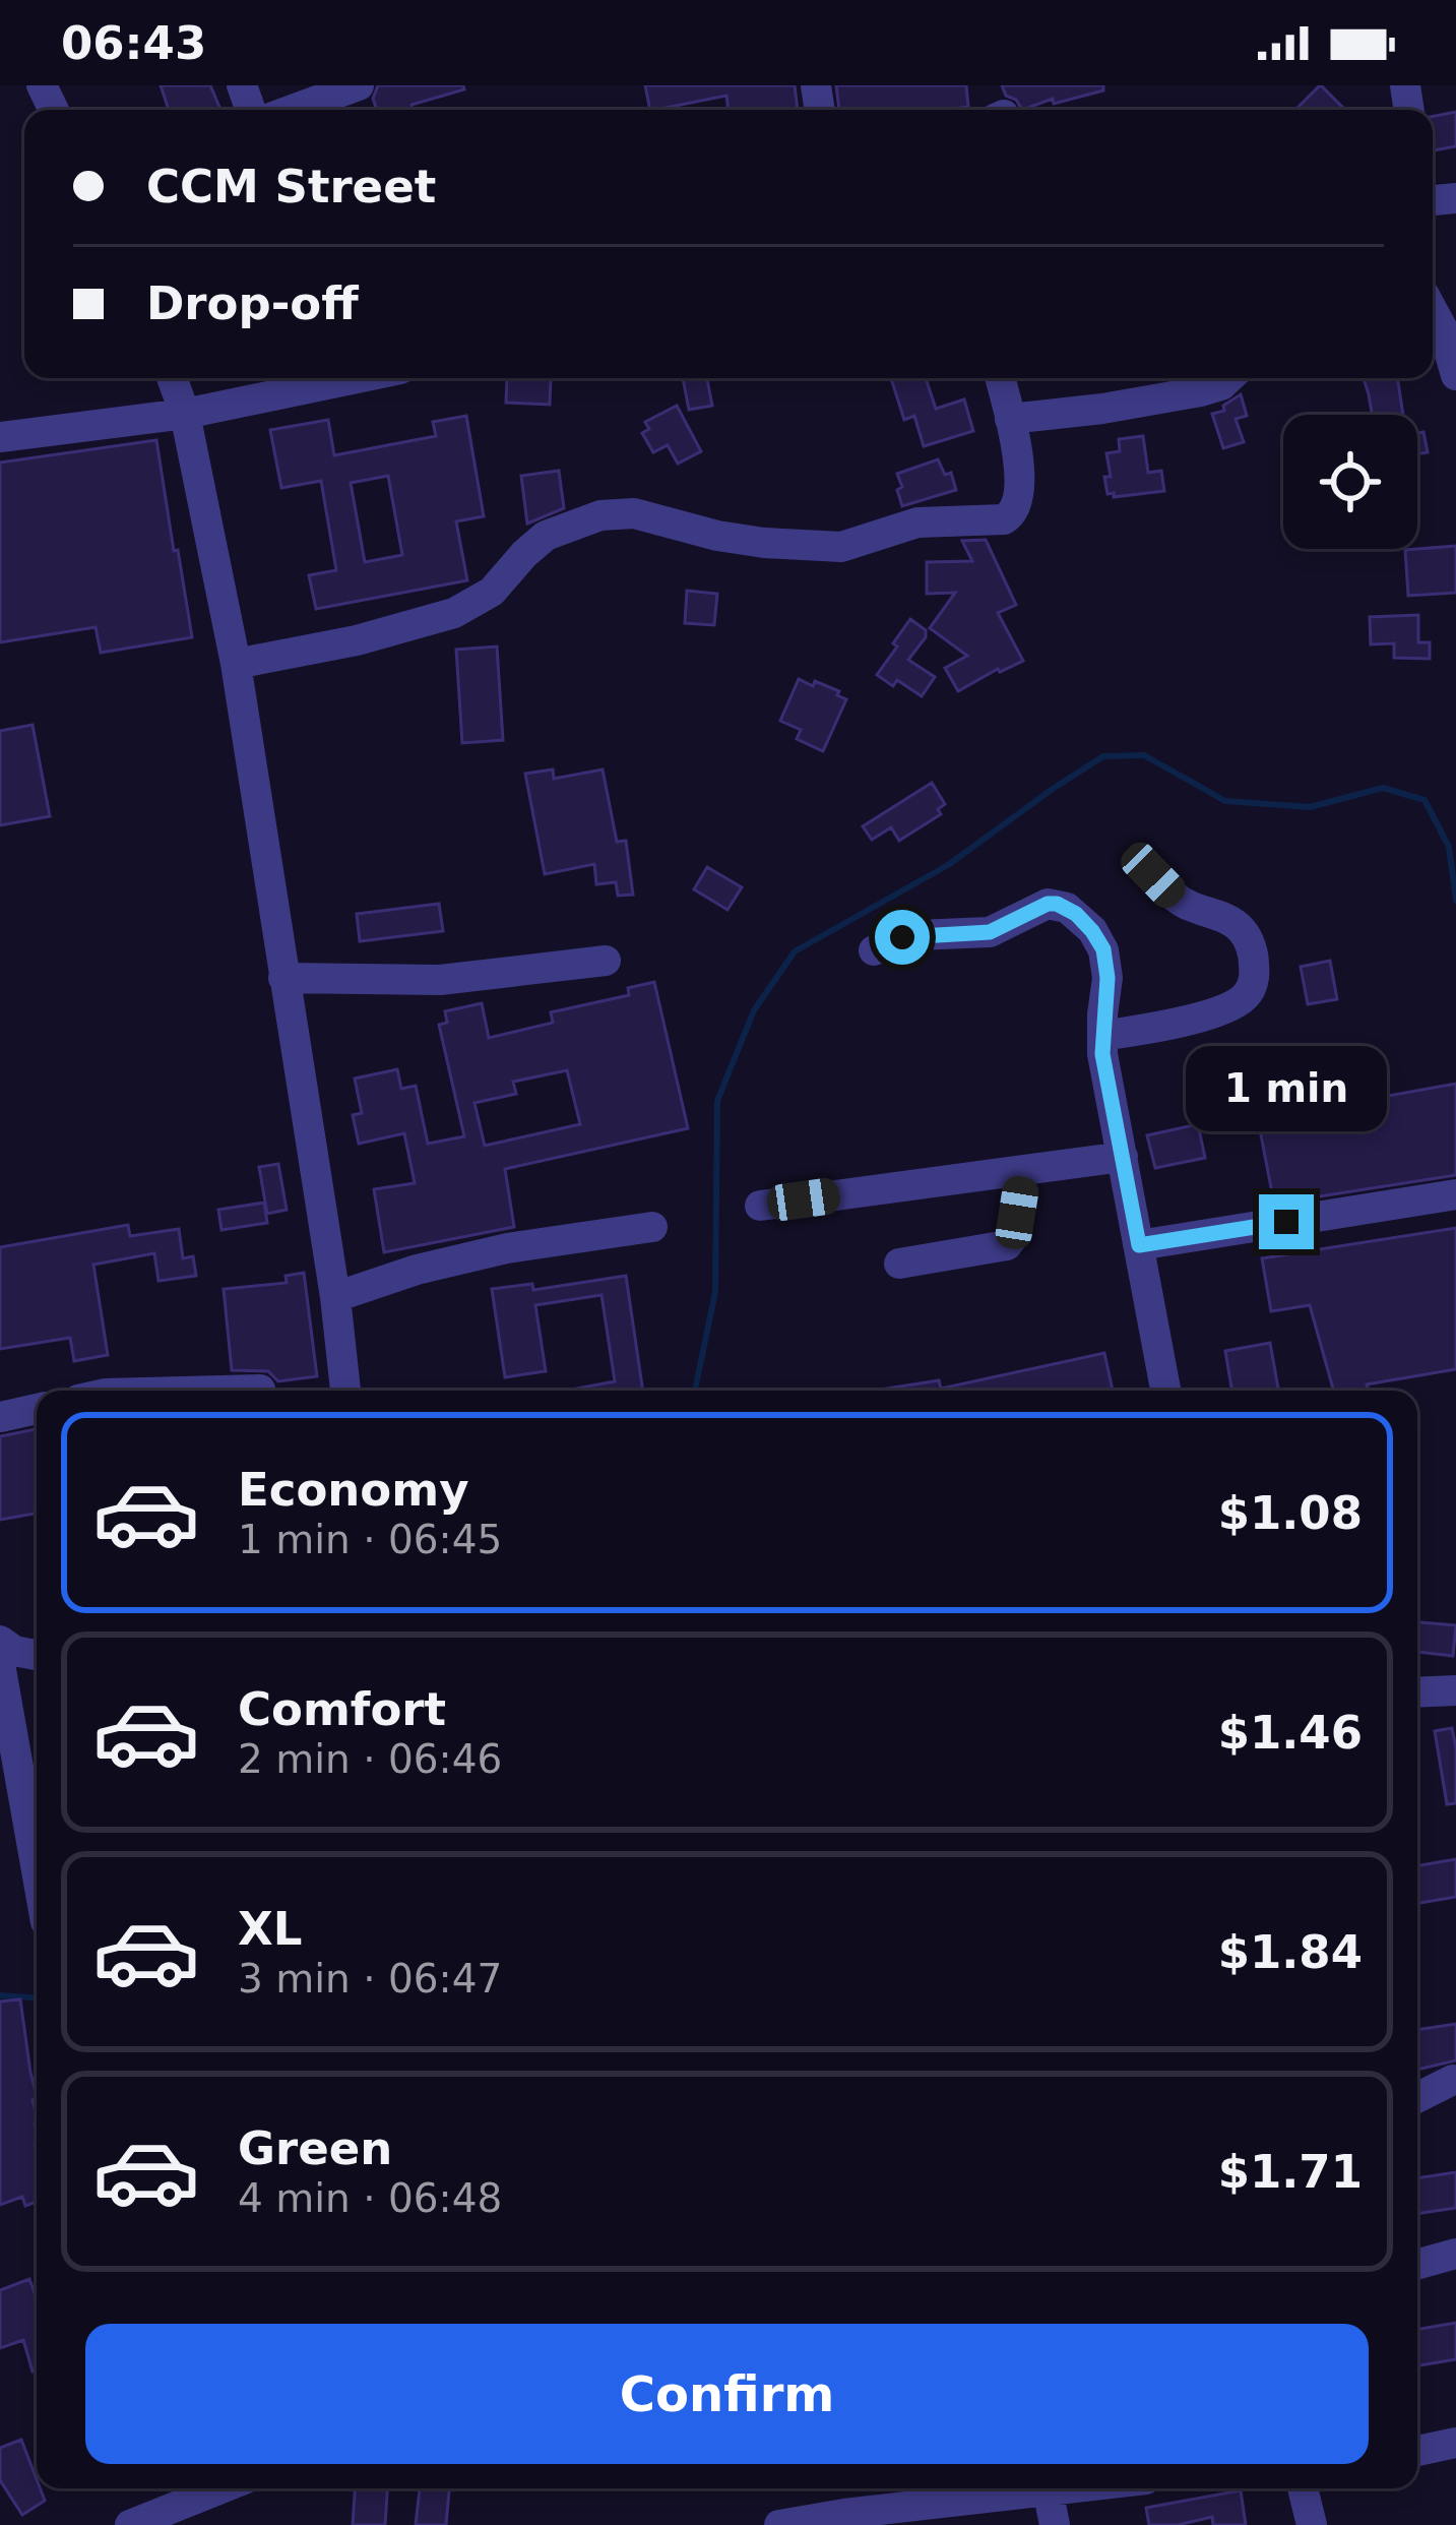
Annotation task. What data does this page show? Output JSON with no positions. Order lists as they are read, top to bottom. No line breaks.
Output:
{"page":{"status":"06:43","banner":["CCM Street","Drop-off"],"bubble":"1 min","list":[{"name":"Economy","note":"1 min · 06:45","value":"$1.08"},{"name":"Comfort","note":"2 min · 06:46","value":"$1.46"},{"name":"XL","note":"3 min · 06:47","value":"$1.84"},{"name":"Green","note":"4 min · 06:48","value":"$1.71"}],"buttons":"Confirm"}}
